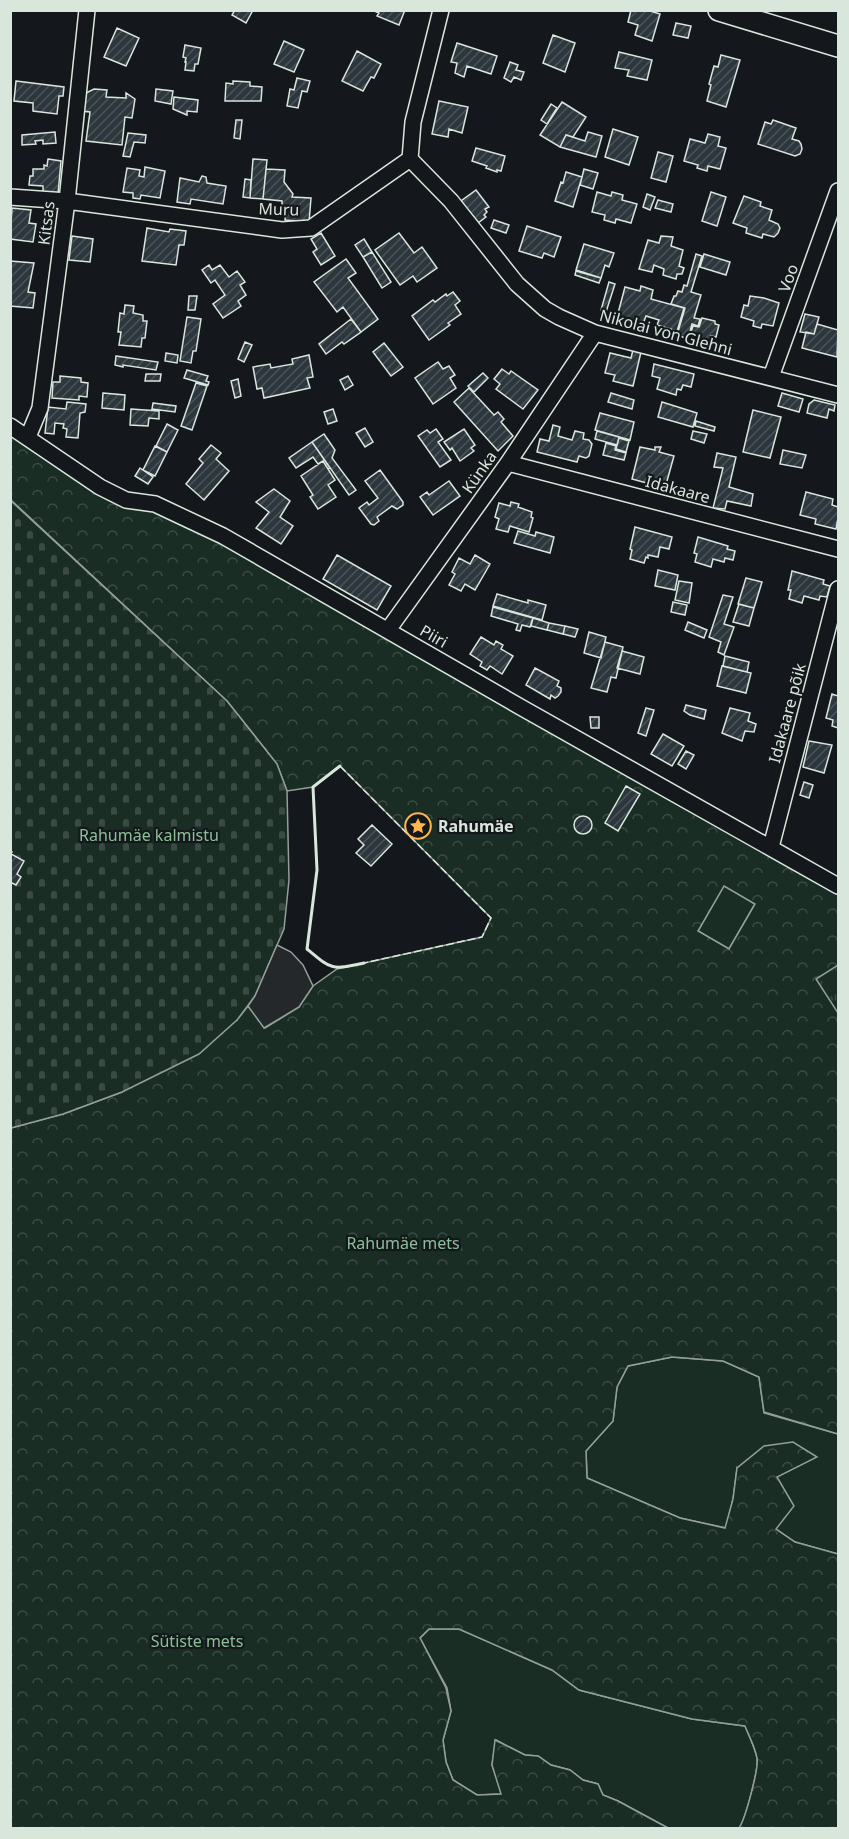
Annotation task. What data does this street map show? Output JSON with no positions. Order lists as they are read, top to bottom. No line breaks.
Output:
{"streets":{"street":["Muru","Kitsas","Voo","Nikolai von Glehni","Künka","Idakaare","Piiri","Idakaare põik"]},"crossings":[["Muru","Kitsas"],["Muru","Nikolai von Glehni"],["Kitsas","Piiri"],["Voo","Nikolai von Glehni"],["Nikolai von Glehni","Künka"],["Künka","Idakaare"],["Künka","Piiri"],["Piiri","Idakaare põik"]],"parks":["Rahumäe kalmistu","Rahumäe mets","Sütiste mets"],"places":{"place":["Rahumäe"]}}
